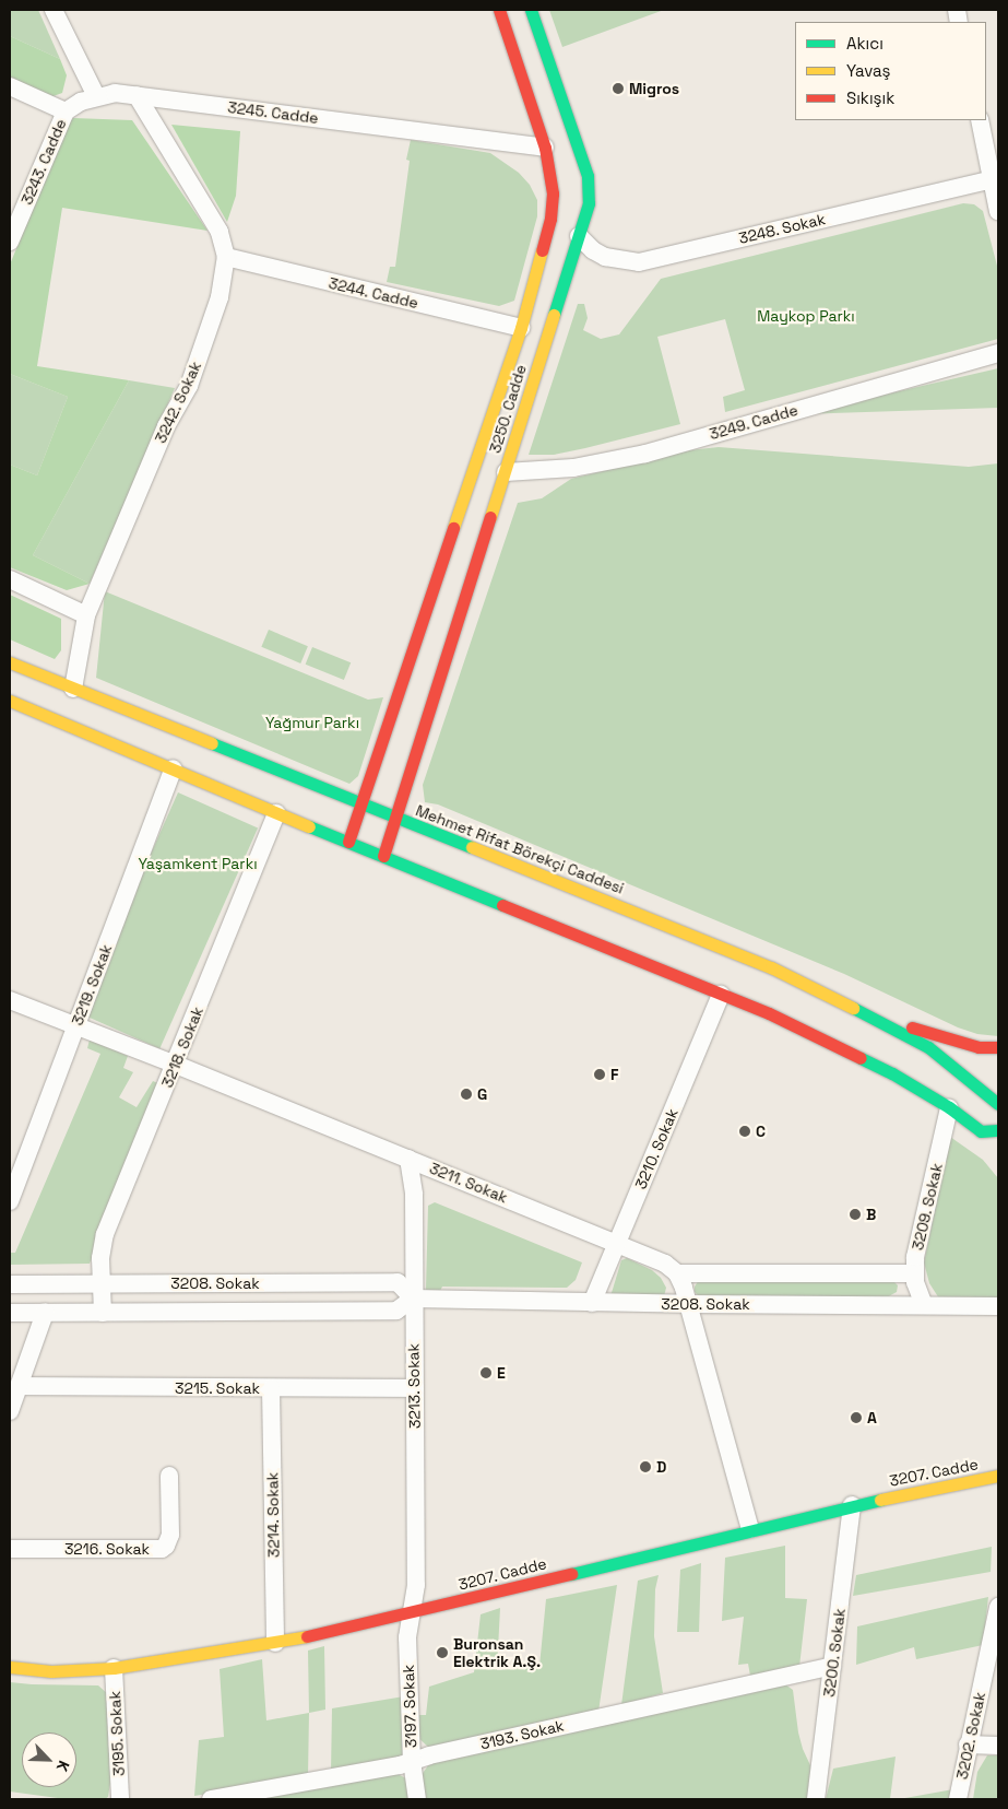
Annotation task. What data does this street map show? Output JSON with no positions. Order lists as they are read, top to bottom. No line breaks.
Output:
{"streets":{"street":["3245. Cadde","3243. Cadde","3248. Sokak","3244. Cadde","3242. Sokak","3250. Cadde","3249. Cadde","Mehmet Rifat Börekçi Caddesi","3219. Sokak","3218. Sokak","3210. Sokak","3211. Sokak","3209. Sokak","3208. Sokak","3213. Sokak","3215. Sokak","3207. Cadde","3214. Sokak","3216. Sokak","3200. Sokak","3197. Sokak","3195. Sokak","3193. Sokak","3202. Sokak"]},"crossings":[["3245. Cadde","3243. Cadde"],["3245. Cadde","3242. Sokak"],["3245. Cadde","3250. Cadde"],["3248. Sokak","3250. Cadde"],["3244. Cadde","3242. Sokak"],["3244. Cadde","3250. Cadde"],["3242. Sokak","Mehmet Rifat Börekçi Caddesi"],["3250. Cadde","3249. Cadde"],["3250. Cadde","Mehmet Rifat Börekçi Caddesi"],["3219. Sokak","3211. Sokak"],["3218. Sokak","3211. Sokak"],["3218. Sokak","3208. Sokak"],["3210. Sokak","3211. Sokak"],["3210. Sokak","3208. Sokak"],["3211. Sokak","3208. Sokak"],["3211. Sokak","3213. Sokak"],["3209. Sokak","3208. Sokak"],["3208. Sokak","3213. Sokak"],["3213. Sokak","3215. Sokak"],["3213. Sokak","3207. Cadde"],["3213. Sokak","3197. Sokak"],["3215. Sokak","3214. Sokak"],["3207. Cadde","3214. Sokak"],["3207. Cadde","3200. Sokak"],["3207. Cadde","3197. Sokak"],["3207. Cadde","3195. Sokak"],["3200. Sokak","3193. Sokak"],["3197. Sokak","3193. Sokak"]],"parks":["Maykop Parkı","Yağmur Parkı","Yaşamkent Parkı"],"places":["Migros","F","G","C","B","E","A","D","Buronsan Elektrik A.Ş."],"legend":["Akıcı","Yavaş","Sıkışık"],"north":"bottom right"}
